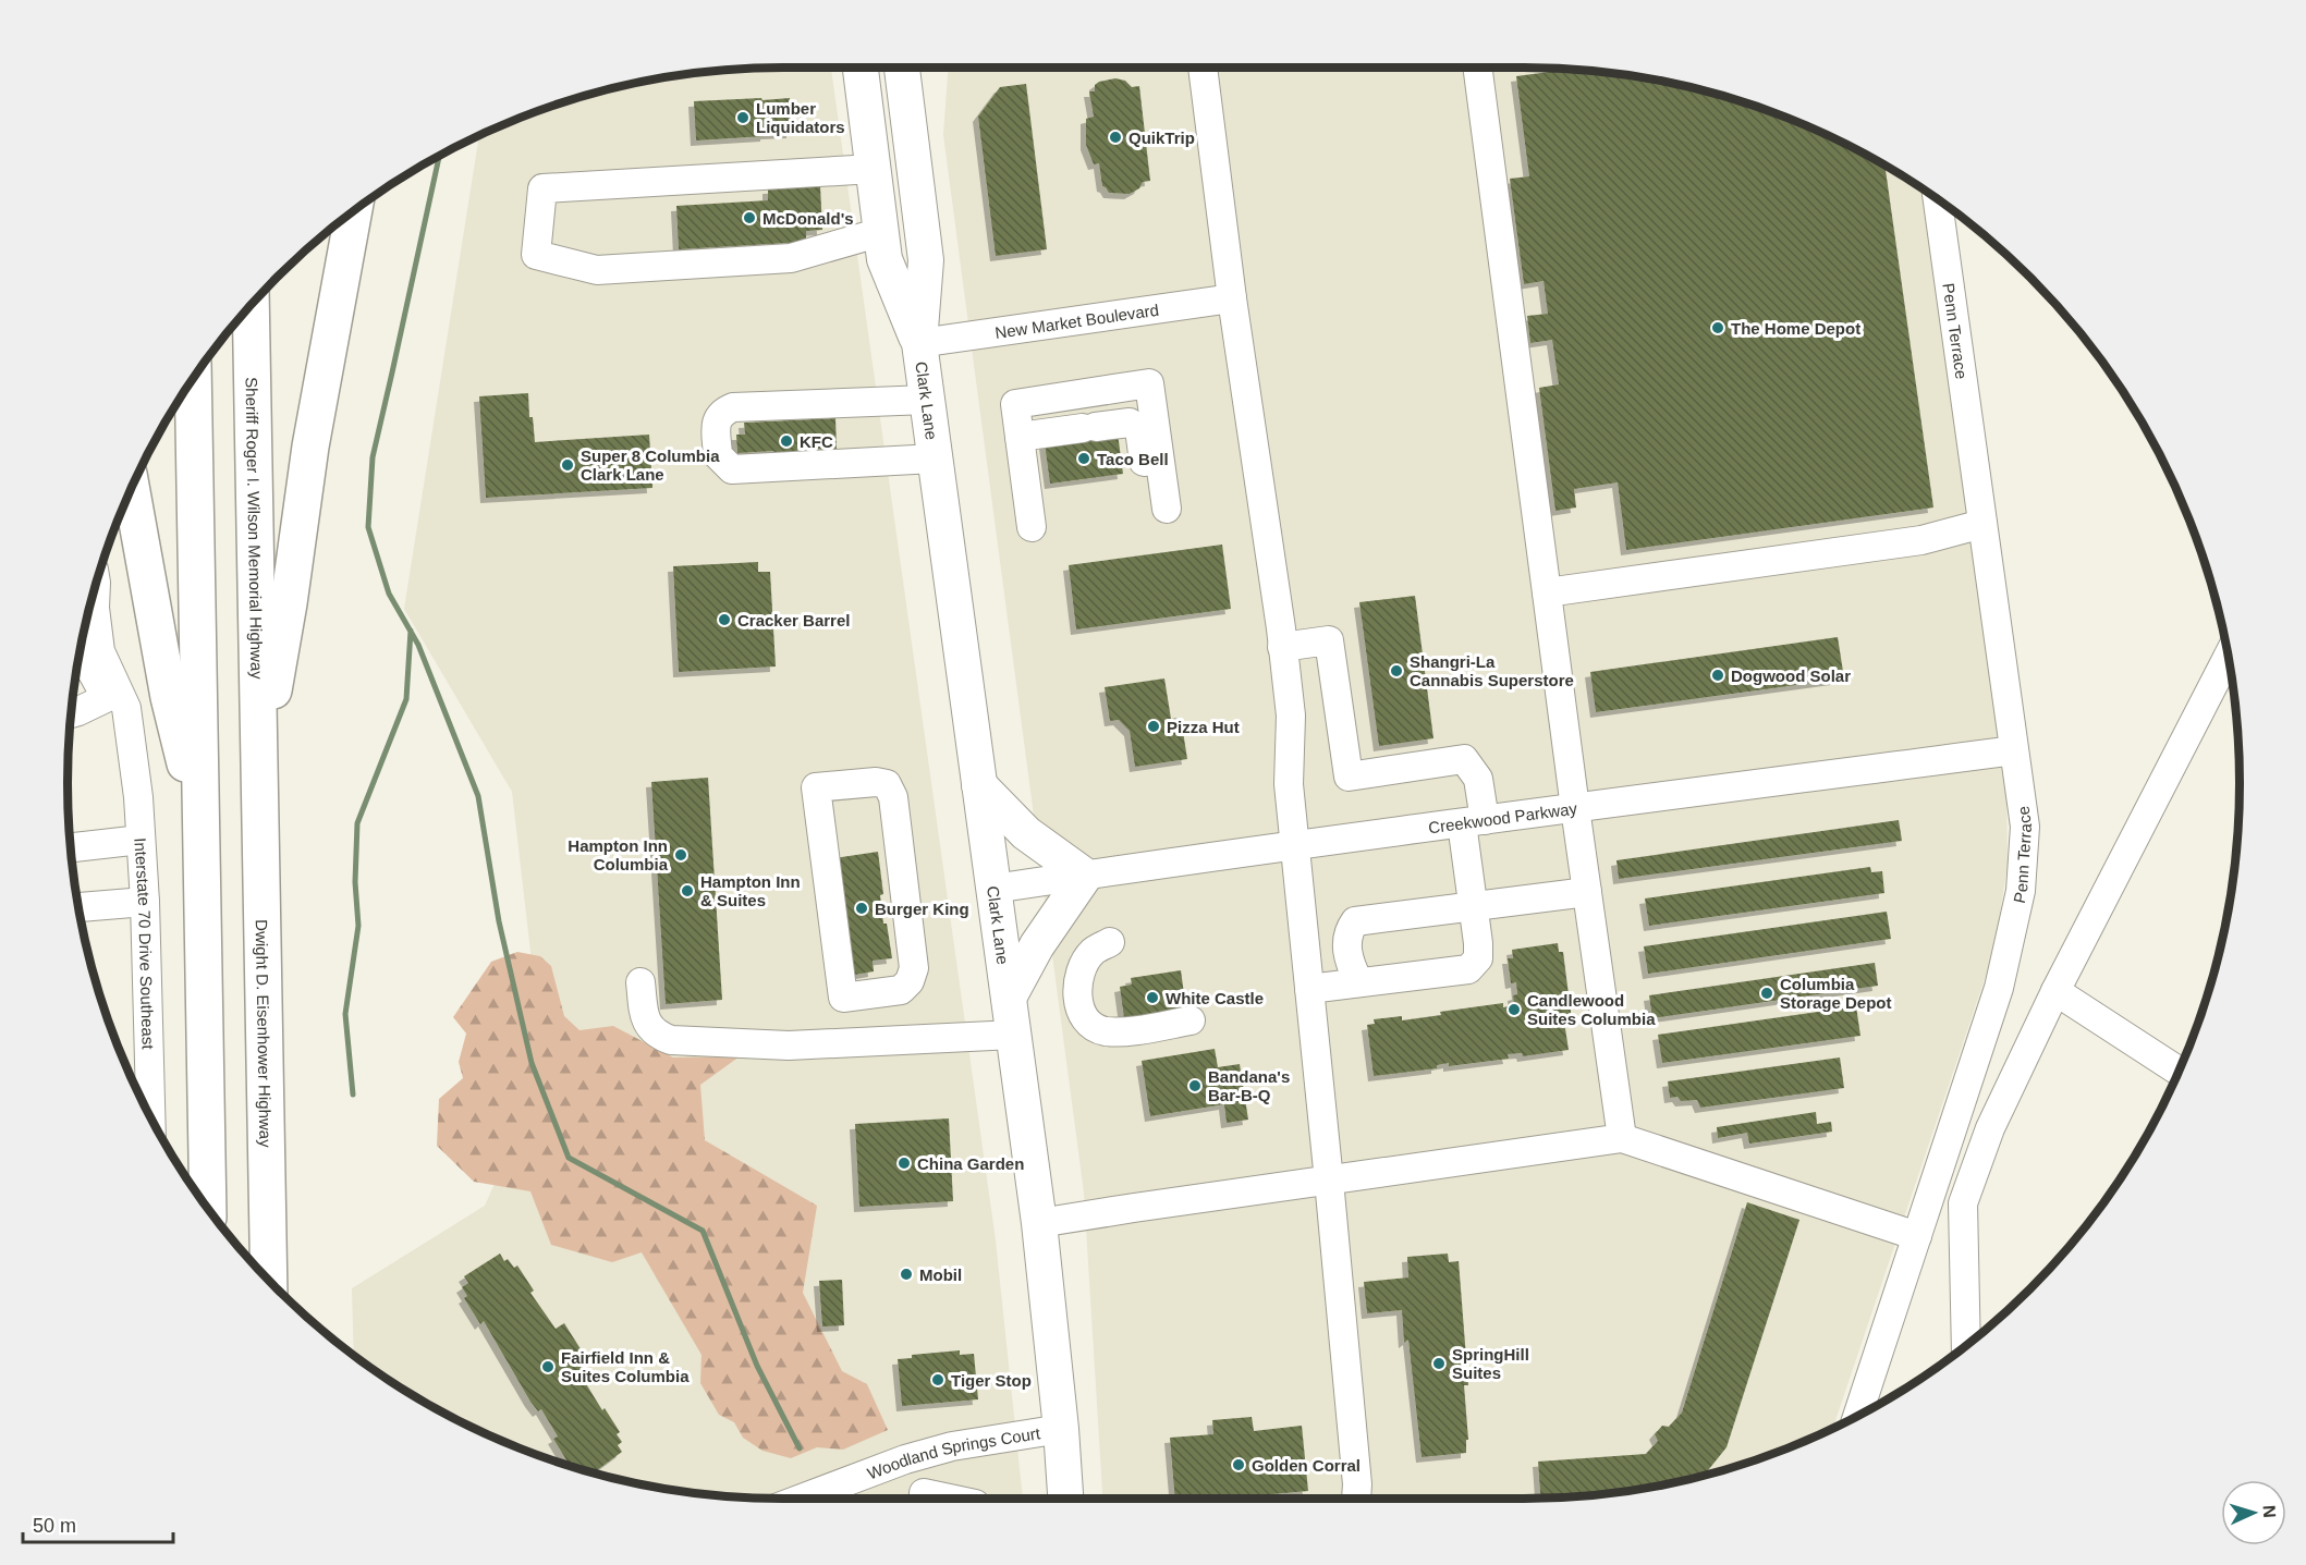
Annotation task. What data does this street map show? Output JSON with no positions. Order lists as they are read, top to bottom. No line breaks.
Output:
{"streets":{"highway":["Sheriff Roger I. Wilson Memorial Highway","Dwight D. Eisenhower Highway"],"main road":["Clark Lane"],"street":["New Market Boulevard","Penn Terrace","Creekwood Parkway","Interstate 70 Drive Southeast","Woodland Springs Court"]},"crossings":[["New Market Boulevard","Clark Lane"],["Penn Terrace","Creekwood Parkway"],["Clark Lane","Creekwood Parkway"],["Clark Lane","Woodland Springs Court"],["Sheriff Roger I. Wilson Memorial Highway","Dwight D. Eisenhower Highway"]],"places":["Lumber Liquidators","QuikTrip","McDonald's","The Home Depot","KFC","Taco Bell","Super 8 Columbia Clark Lane","Cracker Barrel","Shangri-La Cannabis Superstore","Dogwood Solar","Pizza Hut","Hampton Inn Columbia","Hampton Inn & Suites","Burger King","Columbia Storage Depot","White Castle","Candlewood Suites Columbia","Bandana's Bar-B-Q","China Garden","Mobil","SpringHill Suites","Fairfield Inn & Suites Columbia","Tiger Stop","Golden Corral"],"scale_bar":"50 m","north":"right"}
